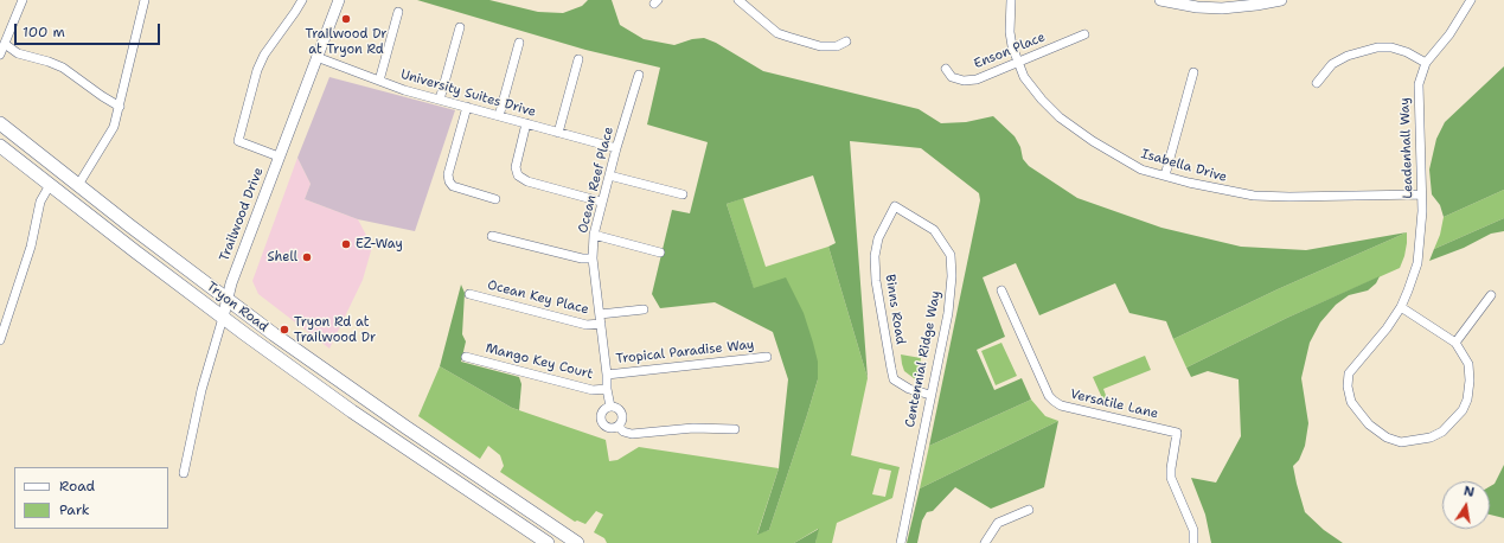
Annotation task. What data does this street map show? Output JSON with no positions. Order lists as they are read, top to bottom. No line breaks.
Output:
{"streets":{"main road":["Tryon Road"],"street":["Enson Place","University Suites Drive","Leadenhall Way","Isabella Drive","Ocean Reef Place","Trailwood Drive","Ocean Key Place","Binns Road","Tropical Paradise Way","Centennial Ridge Way","Mango Key Court","Versatile Lane"]},"crossings":[["Enson Place","Isabella Drive"],["University Suites Drive","Ocean Reef Place"],["University Suites Drive","Trailwood Drive"],["Leadenhall Way","Isabella Drive"],["Ocean Reef Place","Ocean Key Place"],["Ocean Reef Place","Tropical Paradise Way"],["Ocean Reef Place","Mango Key Court"],["Trailwood Drive","Tryon Road"],["Binns Road","Centennial Ridge Way"]],"places":["Trailwood Dr at Tryon Rd","EZ-Way","Shell","Tryon Rd at Trailwood Dr"],"legend":["Road","Park"],"scale_bar":"100 m","north":"top"}
